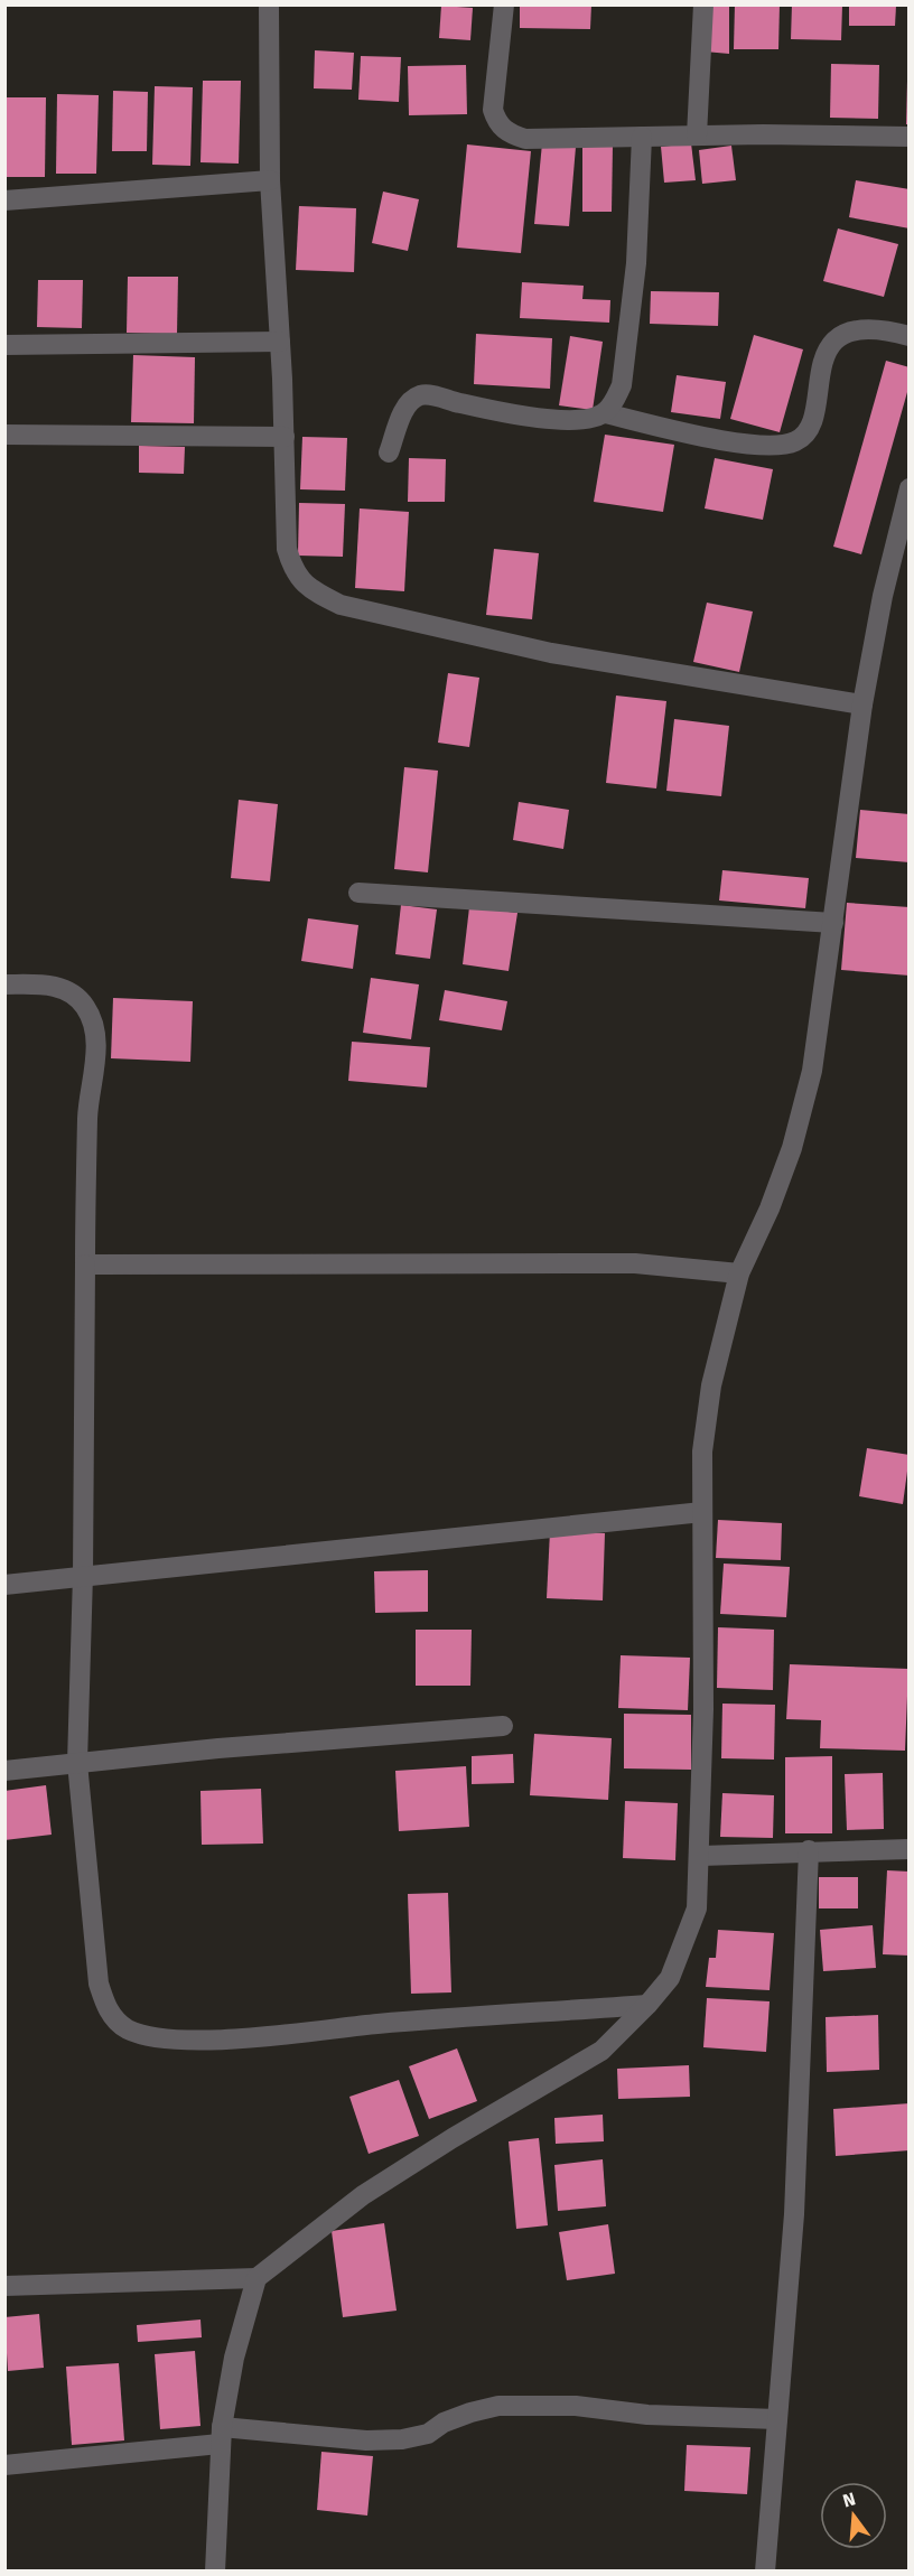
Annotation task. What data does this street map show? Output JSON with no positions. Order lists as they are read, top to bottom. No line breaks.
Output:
{"north":"top"}
